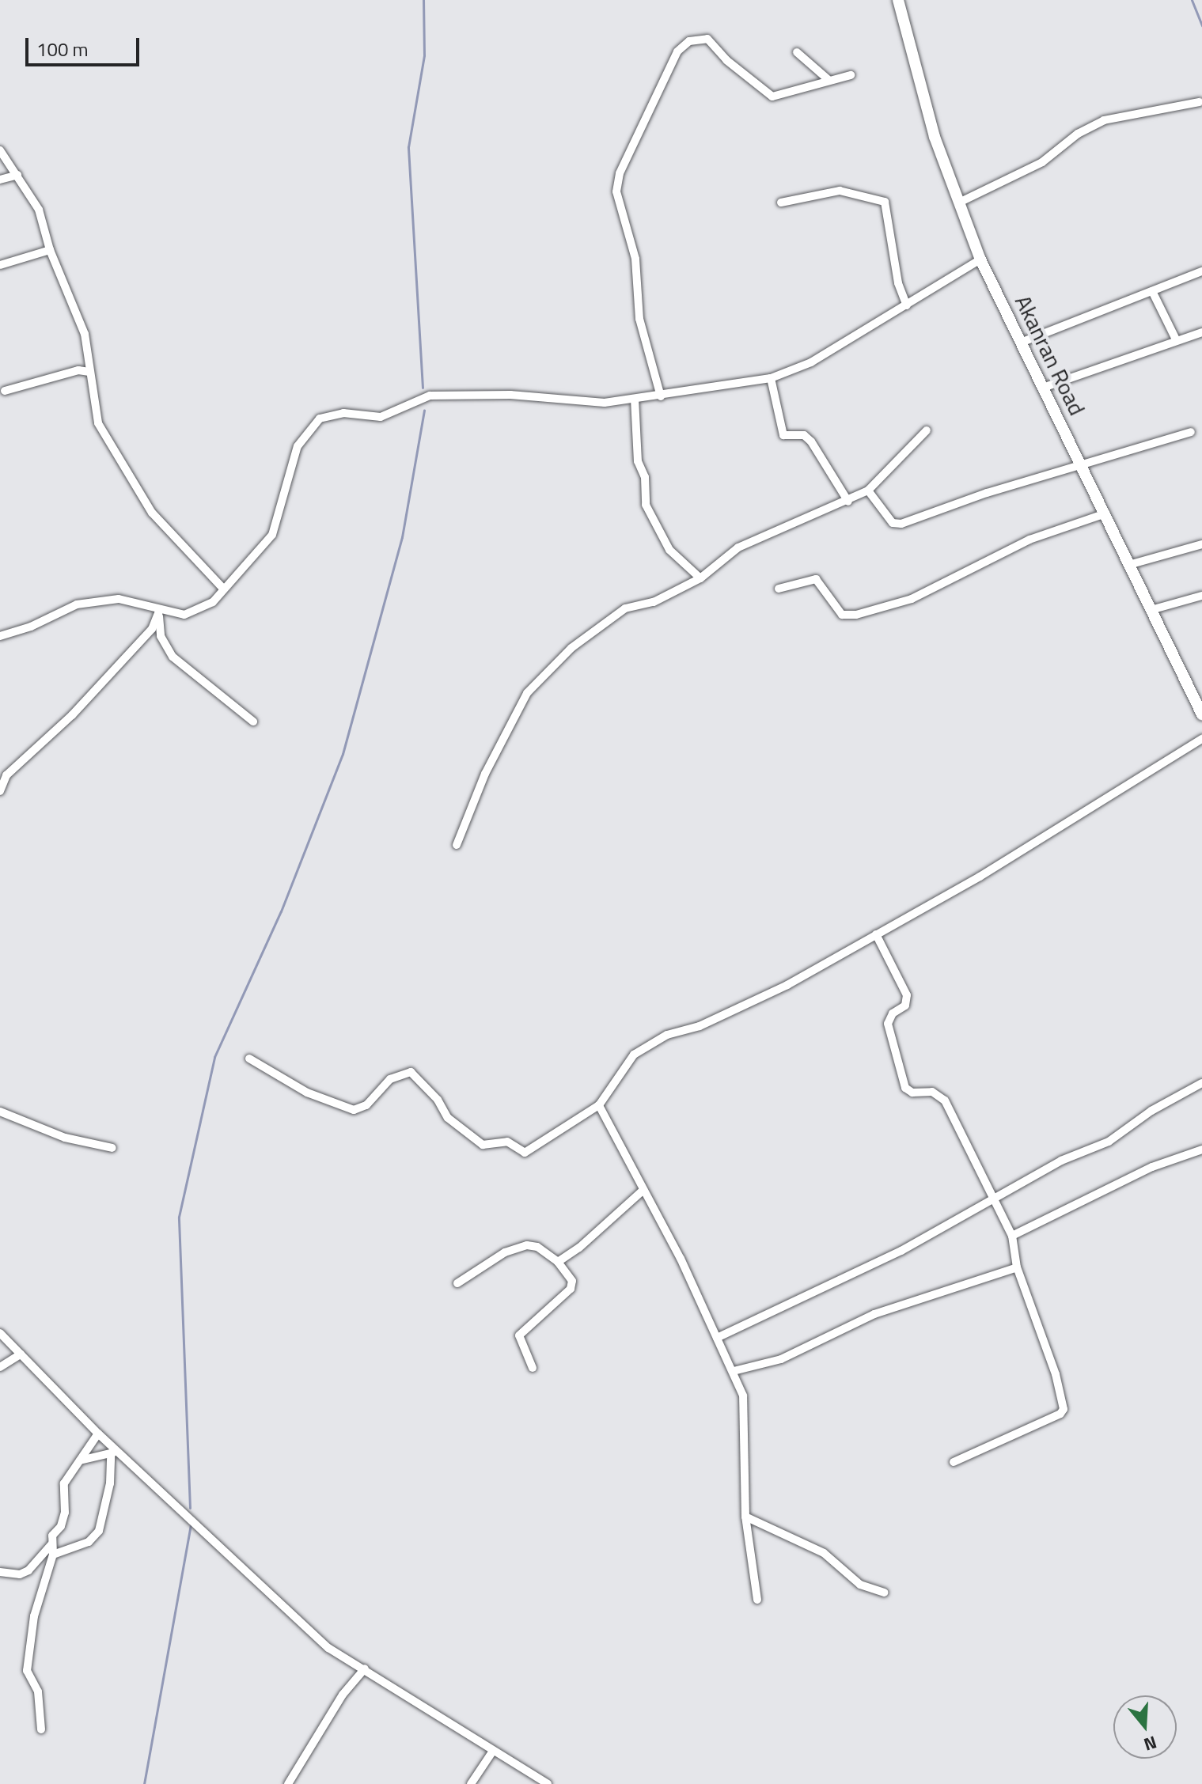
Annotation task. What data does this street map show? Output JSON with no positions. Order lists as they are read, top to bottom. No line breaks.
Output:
{"streets":{"main road":["Akanran Road"]},"scale_bar":"100 m","north":"bottom"}
